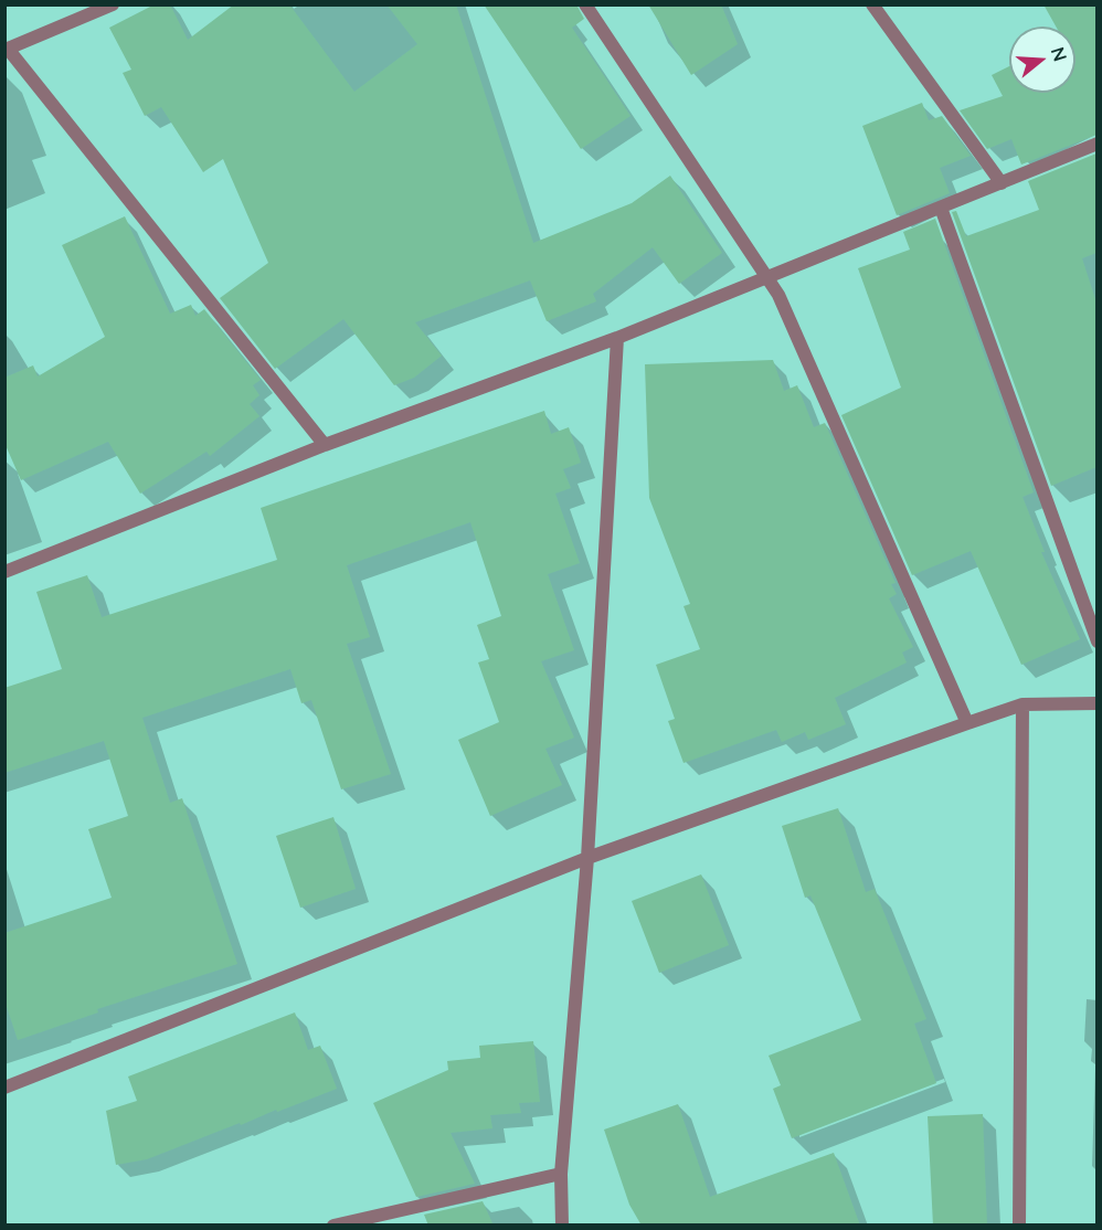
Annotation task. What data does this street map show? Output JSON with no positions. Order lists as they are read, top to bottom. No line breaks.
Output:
{"north":"right"}
